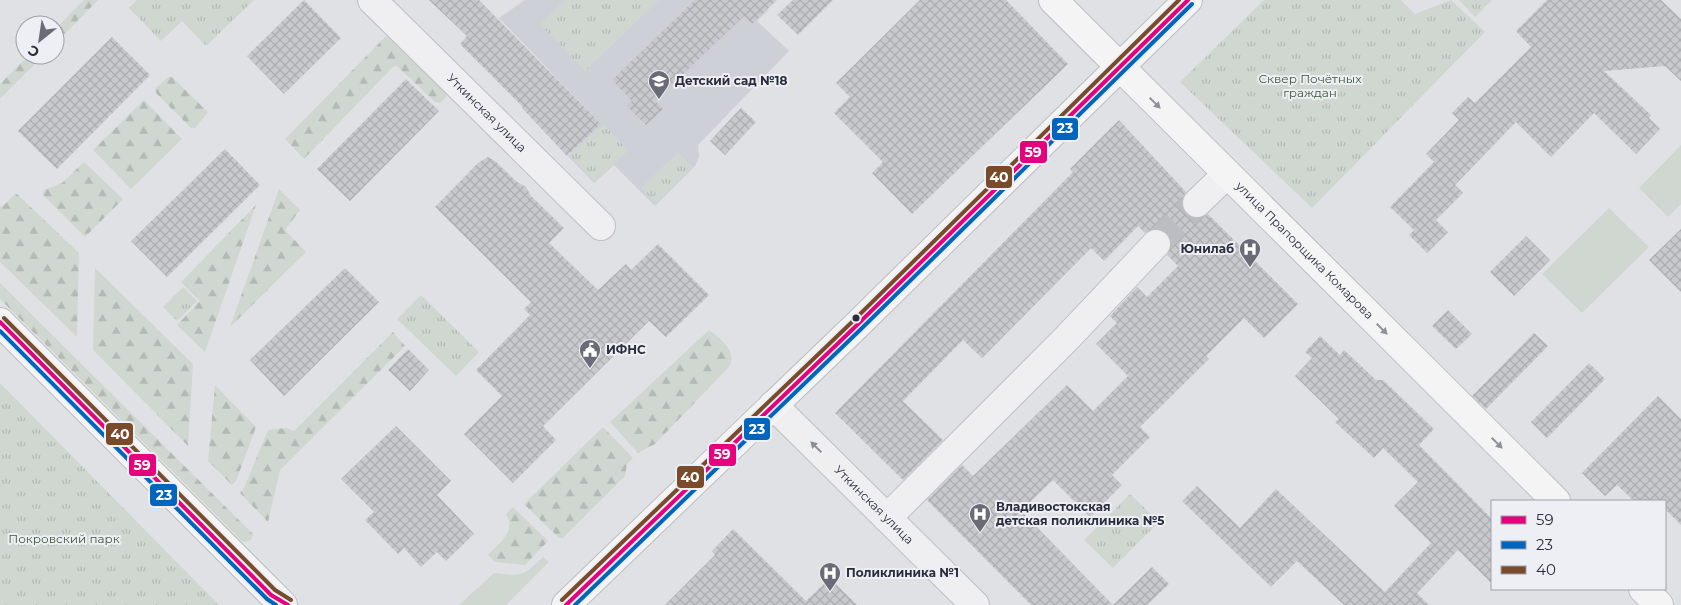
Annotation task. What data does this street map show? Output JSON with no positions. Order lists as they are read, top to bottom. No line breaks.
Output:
{"streets":{"main road":["улица Прапорщика Комарова"],"street":["Уткинская улица"]},"one_way":["улица Прапорщика Комарова"],"parks":["Сквер Почётных граждан","Покровский парк"],"places":{"school or university":["Детский сад №18"],"hospital":["Юнилаб","Владивостокская детская поликлиника №5","Поликлиника №1"],"public building":["ИФНС"]},"lines":["transit line 59","transit line 40","transit line 23"],"legend":["59","23","40"],"north":"bottom left"}
